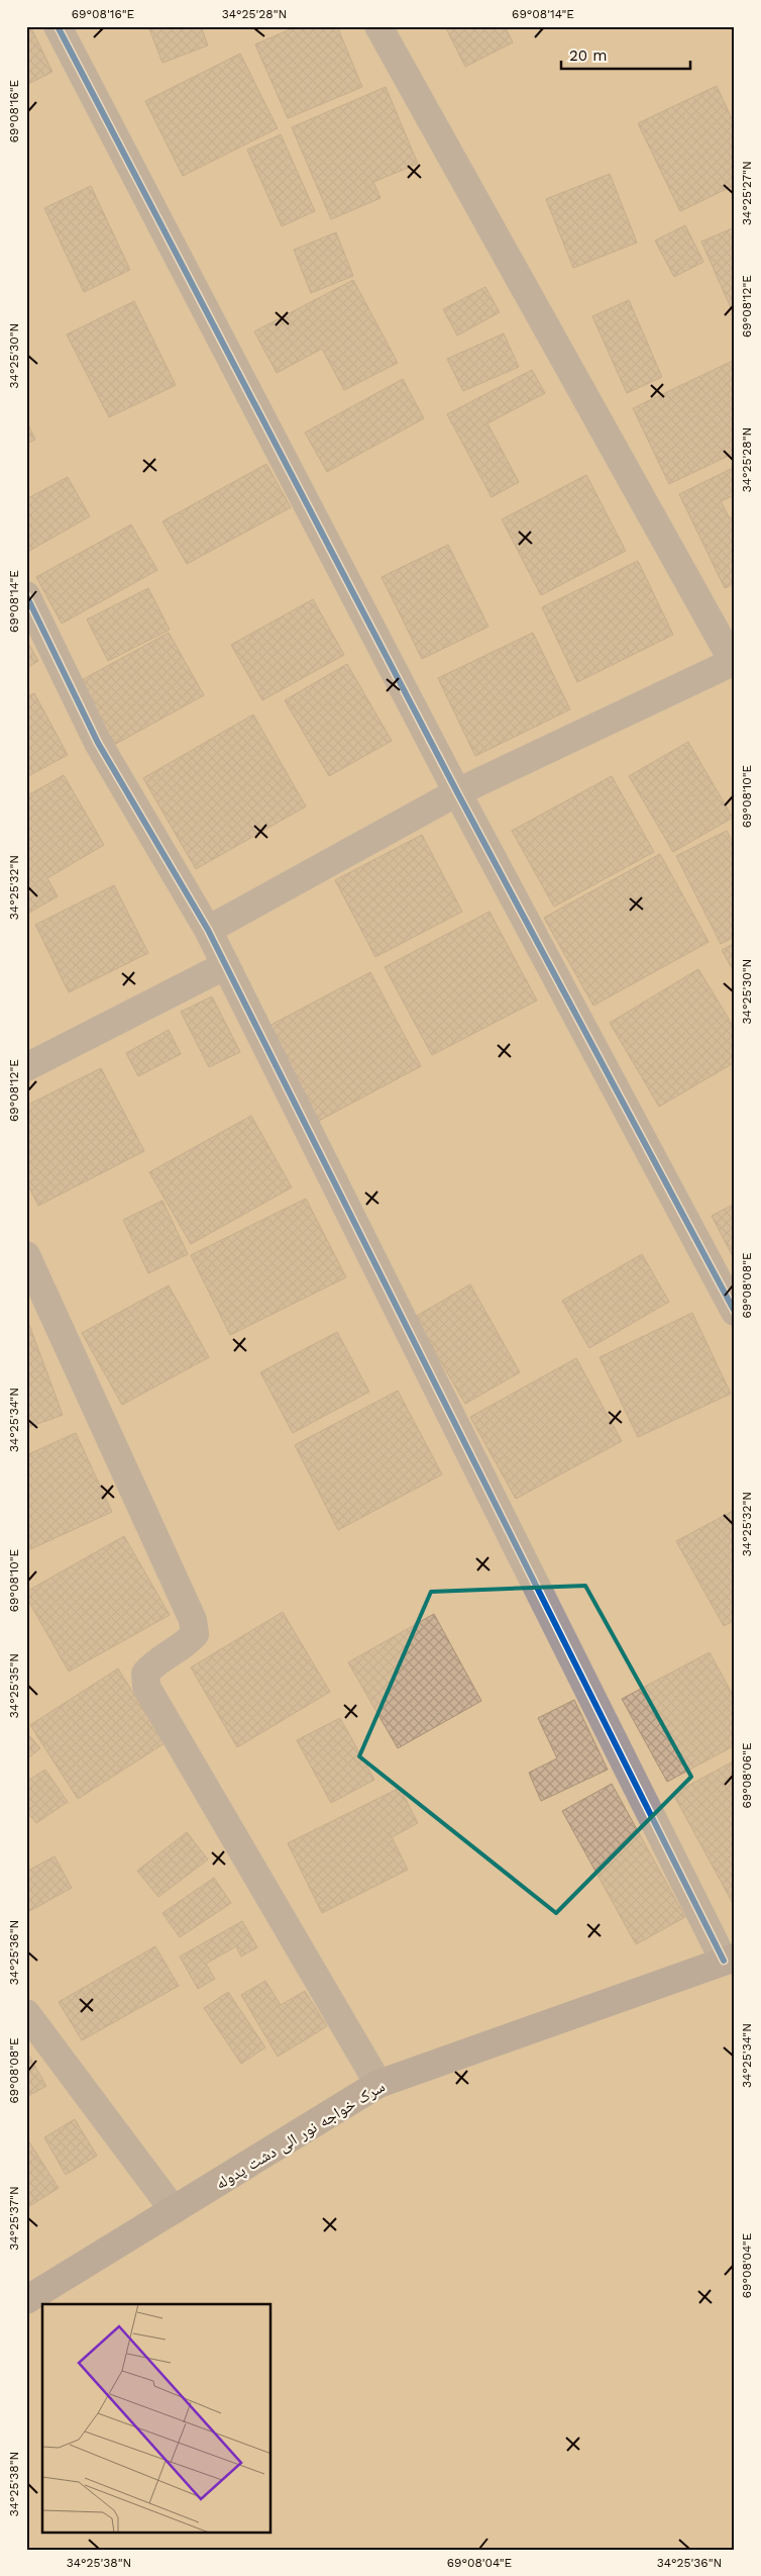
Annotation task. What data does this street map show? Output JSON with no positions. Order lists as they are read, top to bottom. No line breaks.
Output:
{"streets":{"main road":["سرک خواجه نور الی دشت پدوله"]},"scale_bar":"20 m","coordinates":["69°08'16\"E","34°25'28\"N","69°08'14\"E","34°25'27\"N","69°08'12\"E","34°25'30\"N","69°08'10\"E","34°25'32\"N","69°08'08\"E","34°25'34\"N","34°25'35\"N","69°08'06\"E","34°25'36\"N","34°25'37\"N","69°08'04\"E","34°25'38\"N"]}
